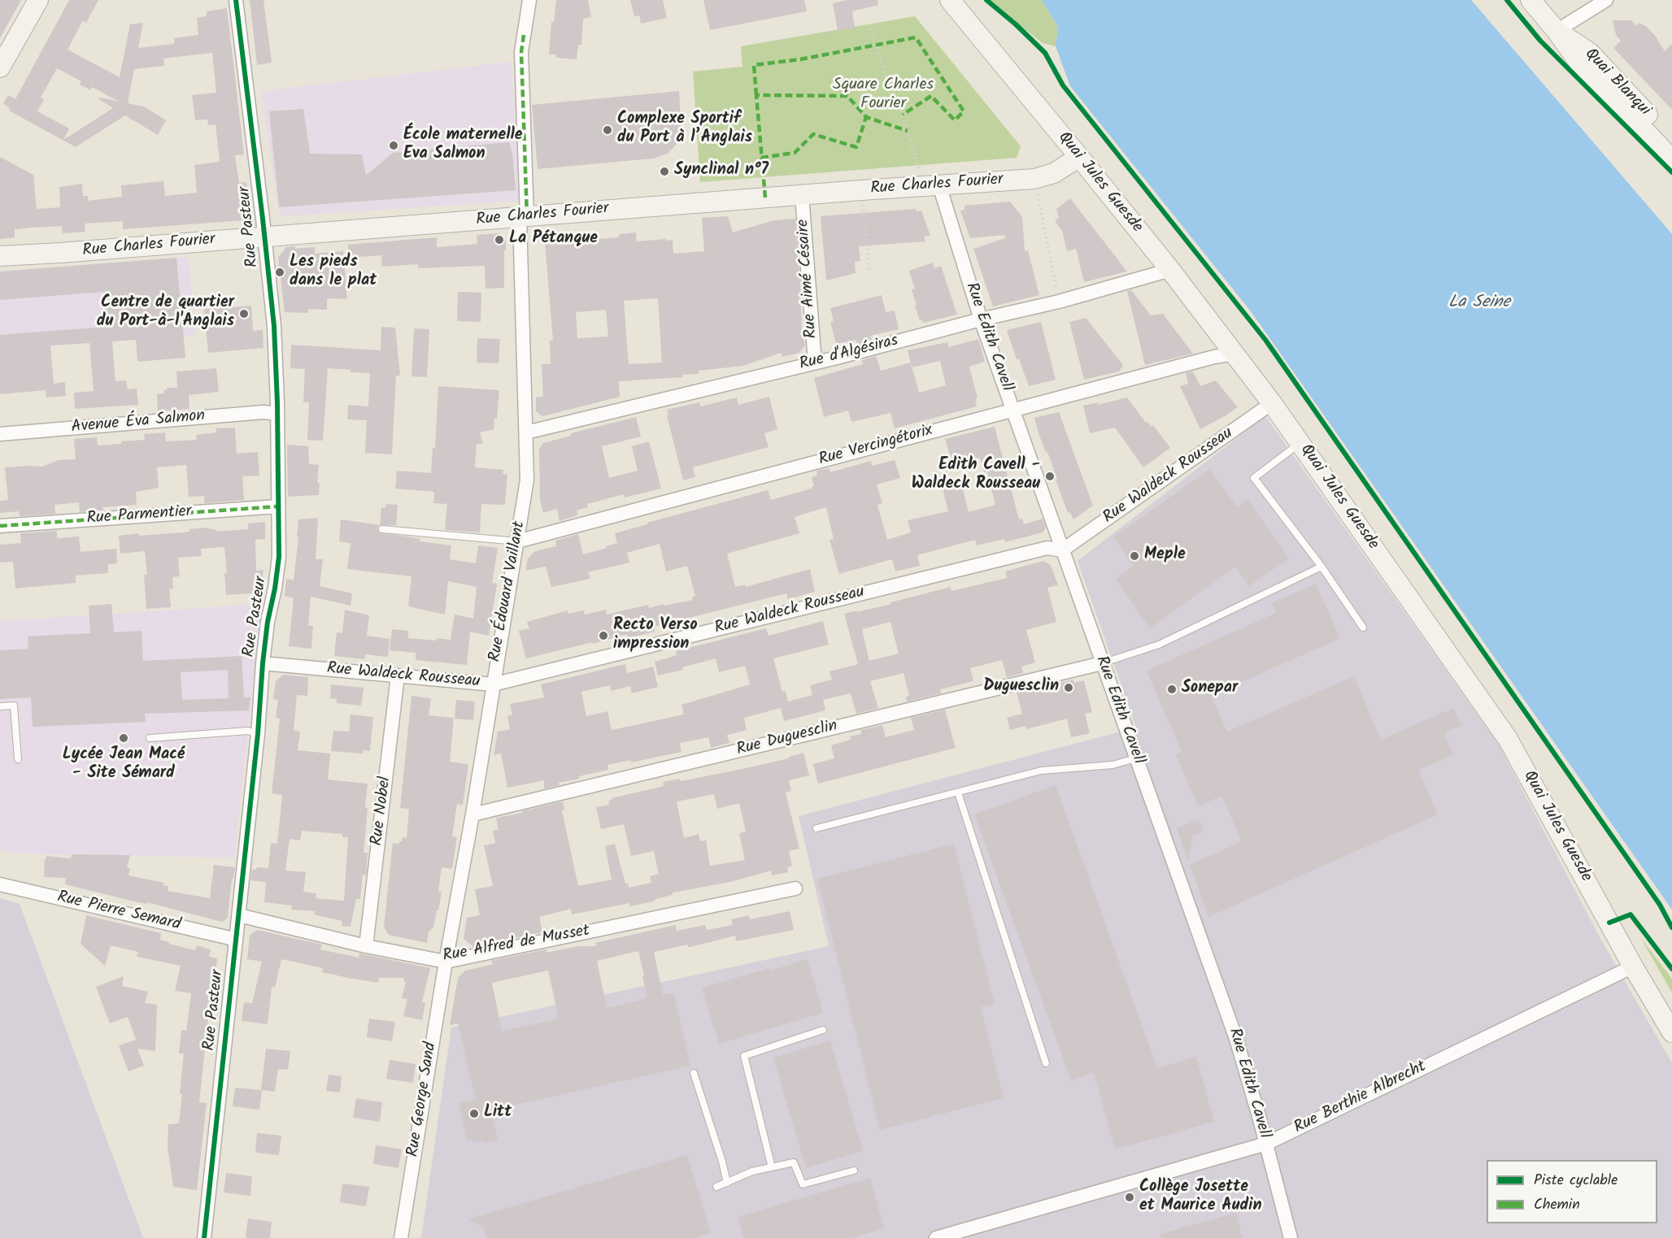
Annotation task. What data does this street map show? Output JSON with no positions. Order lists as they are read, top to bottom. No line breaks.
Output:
{"streets":{"main road":["Quai Blanqui","Quai Jules Guesde","Rue Charles Fourier"],"street":["Rue Pasteur","Rue Aimé Césaire","Rue Edith Cavell","Rue d'Algésiras","Avenue Éva Salmon","Rue Vercingétorix","Rue Waldeck Rousseau","Rue Parmentier","Rue Édouard Vaillant","Rue Duguesclin","Rue Nobel","Rue Pierre Semard","Rue Alfred de Musset","Rue Berthie Albrecht","Rue George Sand"]},"crossings":[["Quai Jules Guesde","Rue Charles Fourier"],["Quai Jules Guesde","Rue d'Algésiras"],["Quai Jules Guesde","Rue Vercingétorix"],["Quai Jules Guesde","Rue Waldeck Rousseau"],["Quai Jules Guesde","Rue Berthie Albrecht"],["Rue Charles Fourier","Rue Pasteur"],["Rue Charles Fourier","Rue Aimé Césaire"],["Rue Charles Fourier","Rue Edith Cavell"],["Rue Charles Fourier","Rue Édouard Vaillant"],["Rue Pasteur","Avenue Éva Salmon"],["Rue Pasteur","Rue Waldeck Rousseau"],["Rue Pasteur","Rue Parmentier"],["Rue Pasteur","Rue Pierre Semard"],["Rue Pasteur","Rue Alfred de Musset"],["Rue Aimé Césaire","Rue d'Algésiras"],["Rue Edith Cavell","Rue d'Algésiras"],["Rue Edith Cavell","Rue Vercingétorix"],["Rue Edith Cavell","Rue Waldeck Rousseau"],["Rue Edith Cavell","Rue Duguesclin"],["Rue Edith Cavell","Rue Berthie Albrecht"],["Rue d'Algésiras","Rue Édouard Vaillant"],["Rue Vercingétorix","Rue Édouard Vaillant"],["Rue Waldeck Rousseau","Rue Édouard Vaillant"],["Rue Waldeck Rousseau","Rue Nobel"],["Rue Édouard Vaillant","Rue Duguesclin"],["Rue Édouard Vaillant","Rue Alfred de Musset"],["Rue Édouard Vaillant","Rue George Sand"],["Rue Nobel","Rue Alfred de Musset"],["Rue Alfred de Musset","Rue George Sand"]],"water":["La Seine"],"parks":["Square Charles Fourier"],"places":["Complexe Sportif du Port à l’Anglais","École maternelle Eva Salmon","Synclinal n°7","La Pétanque","Les pieds dans le plat","Centre de quartier du Port-à-l'Anglais","Edith Cavell - Waldeck Rousseau","Meple","Recto Verso impression","Duguesclin","Sonepar","Lycée Jean Macé - Site Sémard","Litt","Collège Josette et Maurice Audin"],"legend":["Piste cyclable","Chemin"]}
